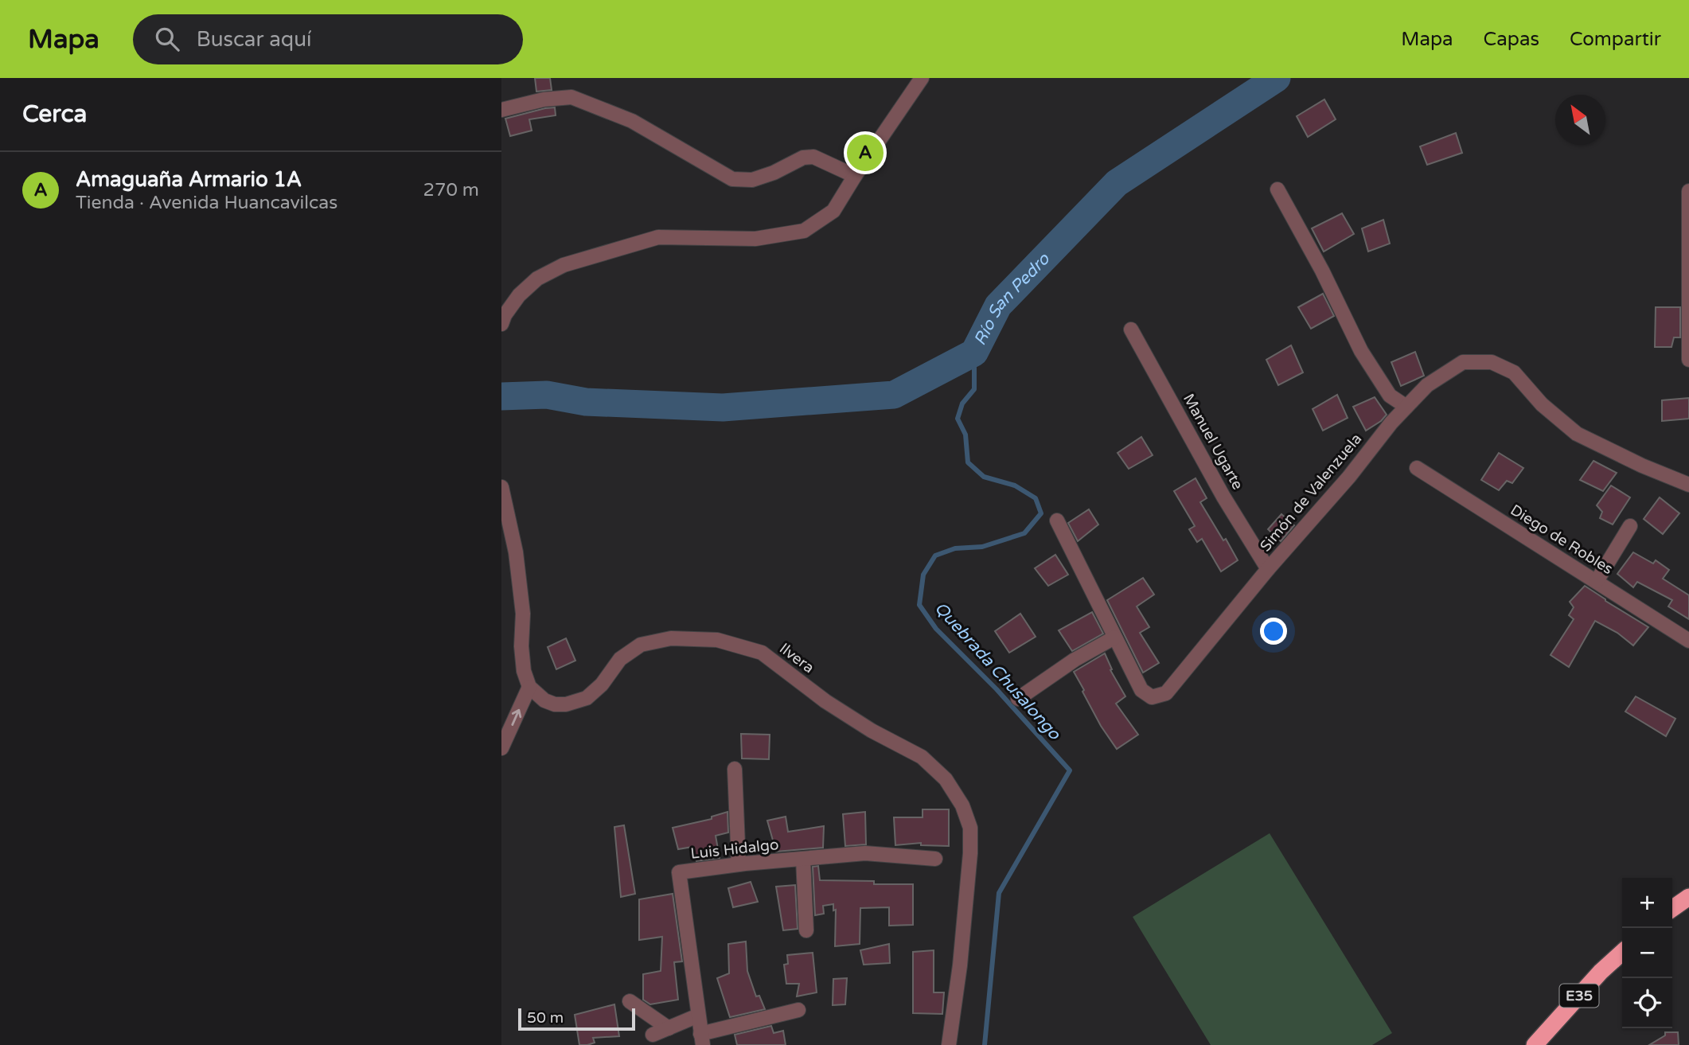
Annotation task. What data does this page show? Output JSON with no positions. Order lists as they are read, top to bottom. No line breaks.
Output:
{"streets":{"highway":["E35"],"street":["Manuel Ugarte","Simón de Valenzuela","Diego de Robles","Ilvera","Luis Hidalgo"]},"crossings":[["Manuel Ugarte","Simón de Valenzuela"]],"water":["Río San Pedro","Quebrada Chusalongo"],"scale_bar":"50 m","north":"top left","page":{"header":"Mapa","search":"Buscar aquí","nav":["Mapa","Capas","Compartir"],"heading":"Cerca","pins":"A","list":[{"mark":"A","name":"Amaguaña Armario 1A","note":"Tienda · Avenida Huancavilcas","value":"270 m"}],"map_buttons":["+","−"],"scale":"50 m"}}
